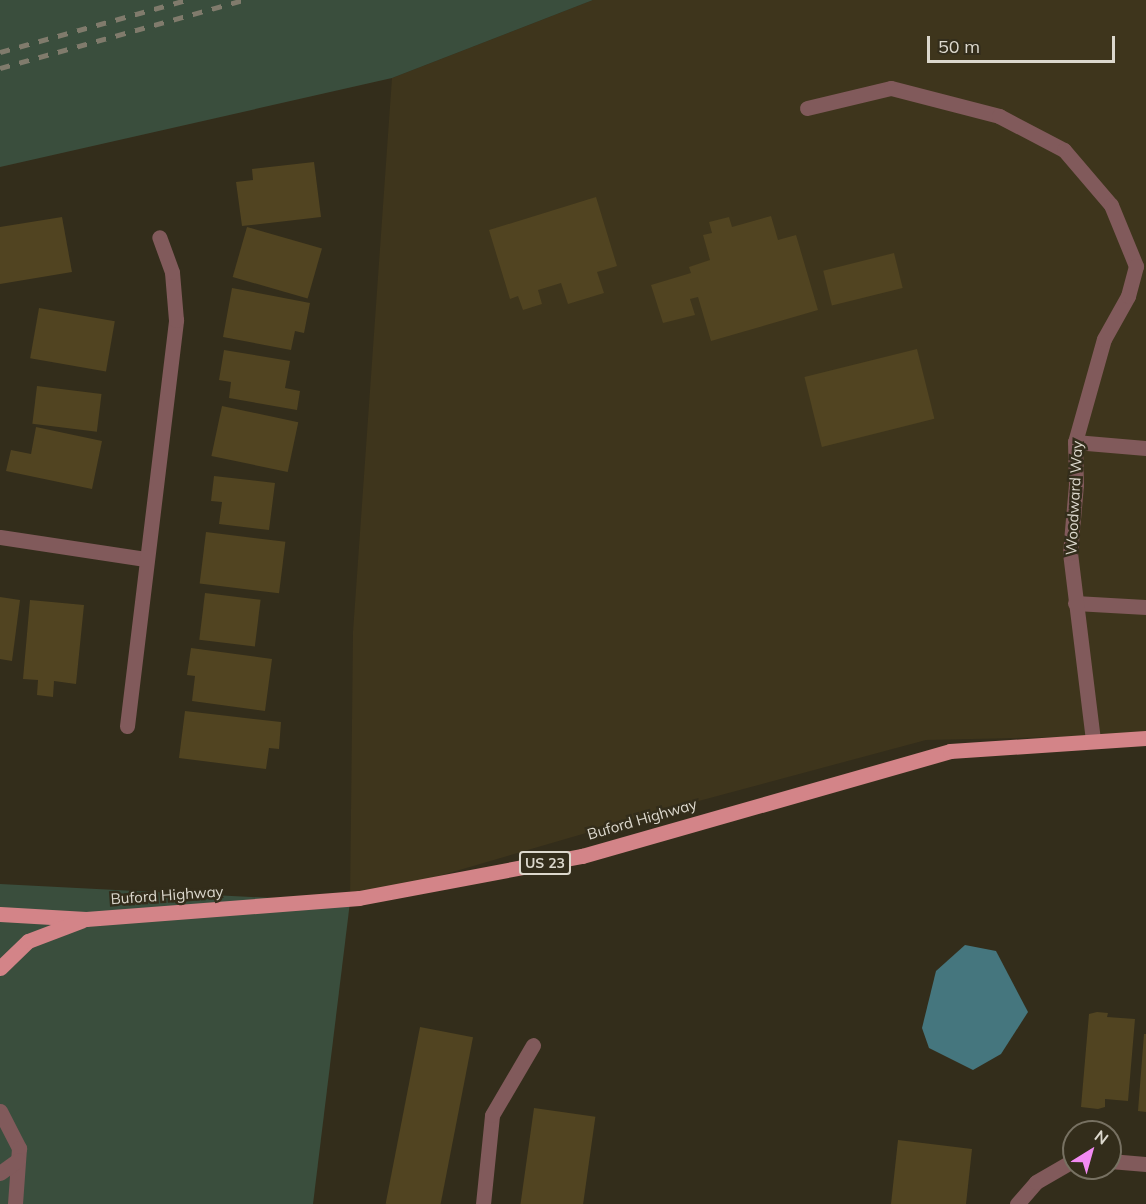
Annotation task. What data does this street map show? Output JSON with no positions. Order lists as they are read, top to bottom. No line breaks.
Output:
{"streets":{"main road":["Buford Highway","US 23"],"street":["Woodward Way"]},"crossings":[["Woodward Way","Buford Highway"]],"scale_bar":"50 m","north":"top right"}
